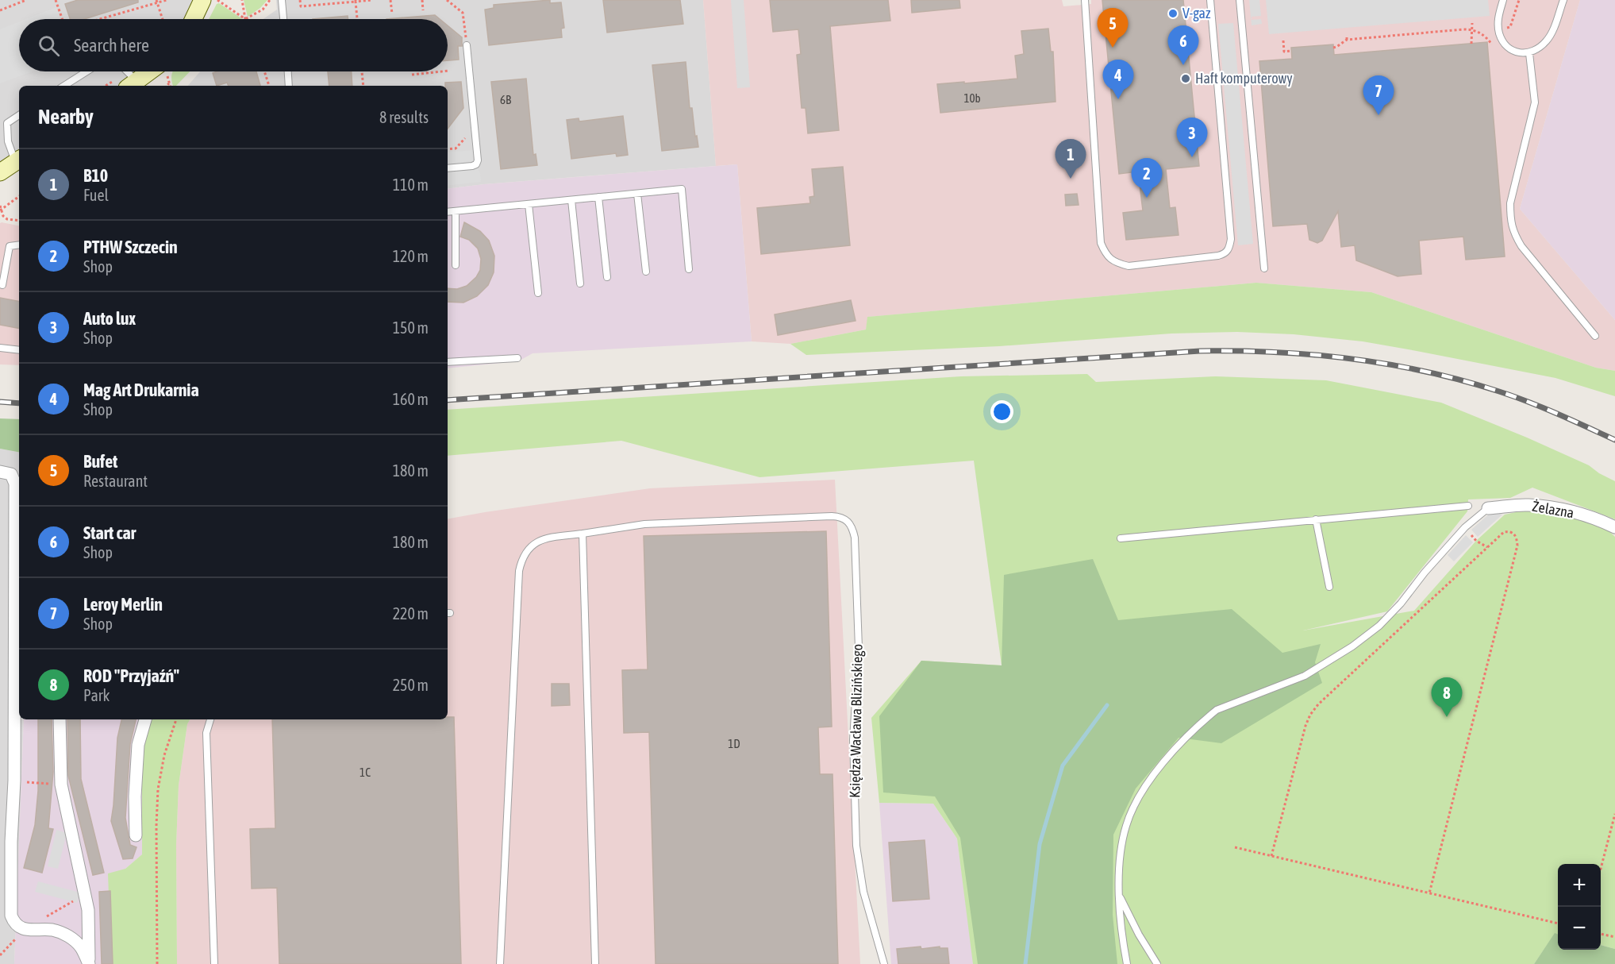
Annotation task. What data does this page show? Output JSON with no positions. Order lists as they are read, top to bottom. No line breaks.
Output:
{"streets":{"street":["Żelazna"],"lane":["Księdza Wacława Blizińskiego"]},"places":["V-gaz","Haft komputerowy"],"house_numbers":["10b","6B","1D","1C"],"page":{"pins":["5","6","4","7","3","1","2","8"],"search":"Search here","heading":["Nearby","8 results"],"list":[{"mark":"1","name":"B10","note":"Fuel","value":"110 m"},{"mark":"2","name":"PTHW Szczecin","note":"Shop","value":"120 m"},{"mark":"3","name":"Auto lux","note":"Shop","value":"150 m"},{"mark":"4","name":"Mag Art Drukarnia","note":"Shop","value":"160 m"},{"mark":"5","name":"Bufet","note":"Restaurant","value":"180 m"},{"mark":"6","name":"Start car","note":"Shop","value":"180 m"},{"mark":"7","name":"Leroy Merlin","note":"Shop","value":"220 m"},{"mark":"8","name":"ROD \"Przyjaźń\"","note":"Park","value":"250 m"}],"map_buttons":["+","−"]}}
